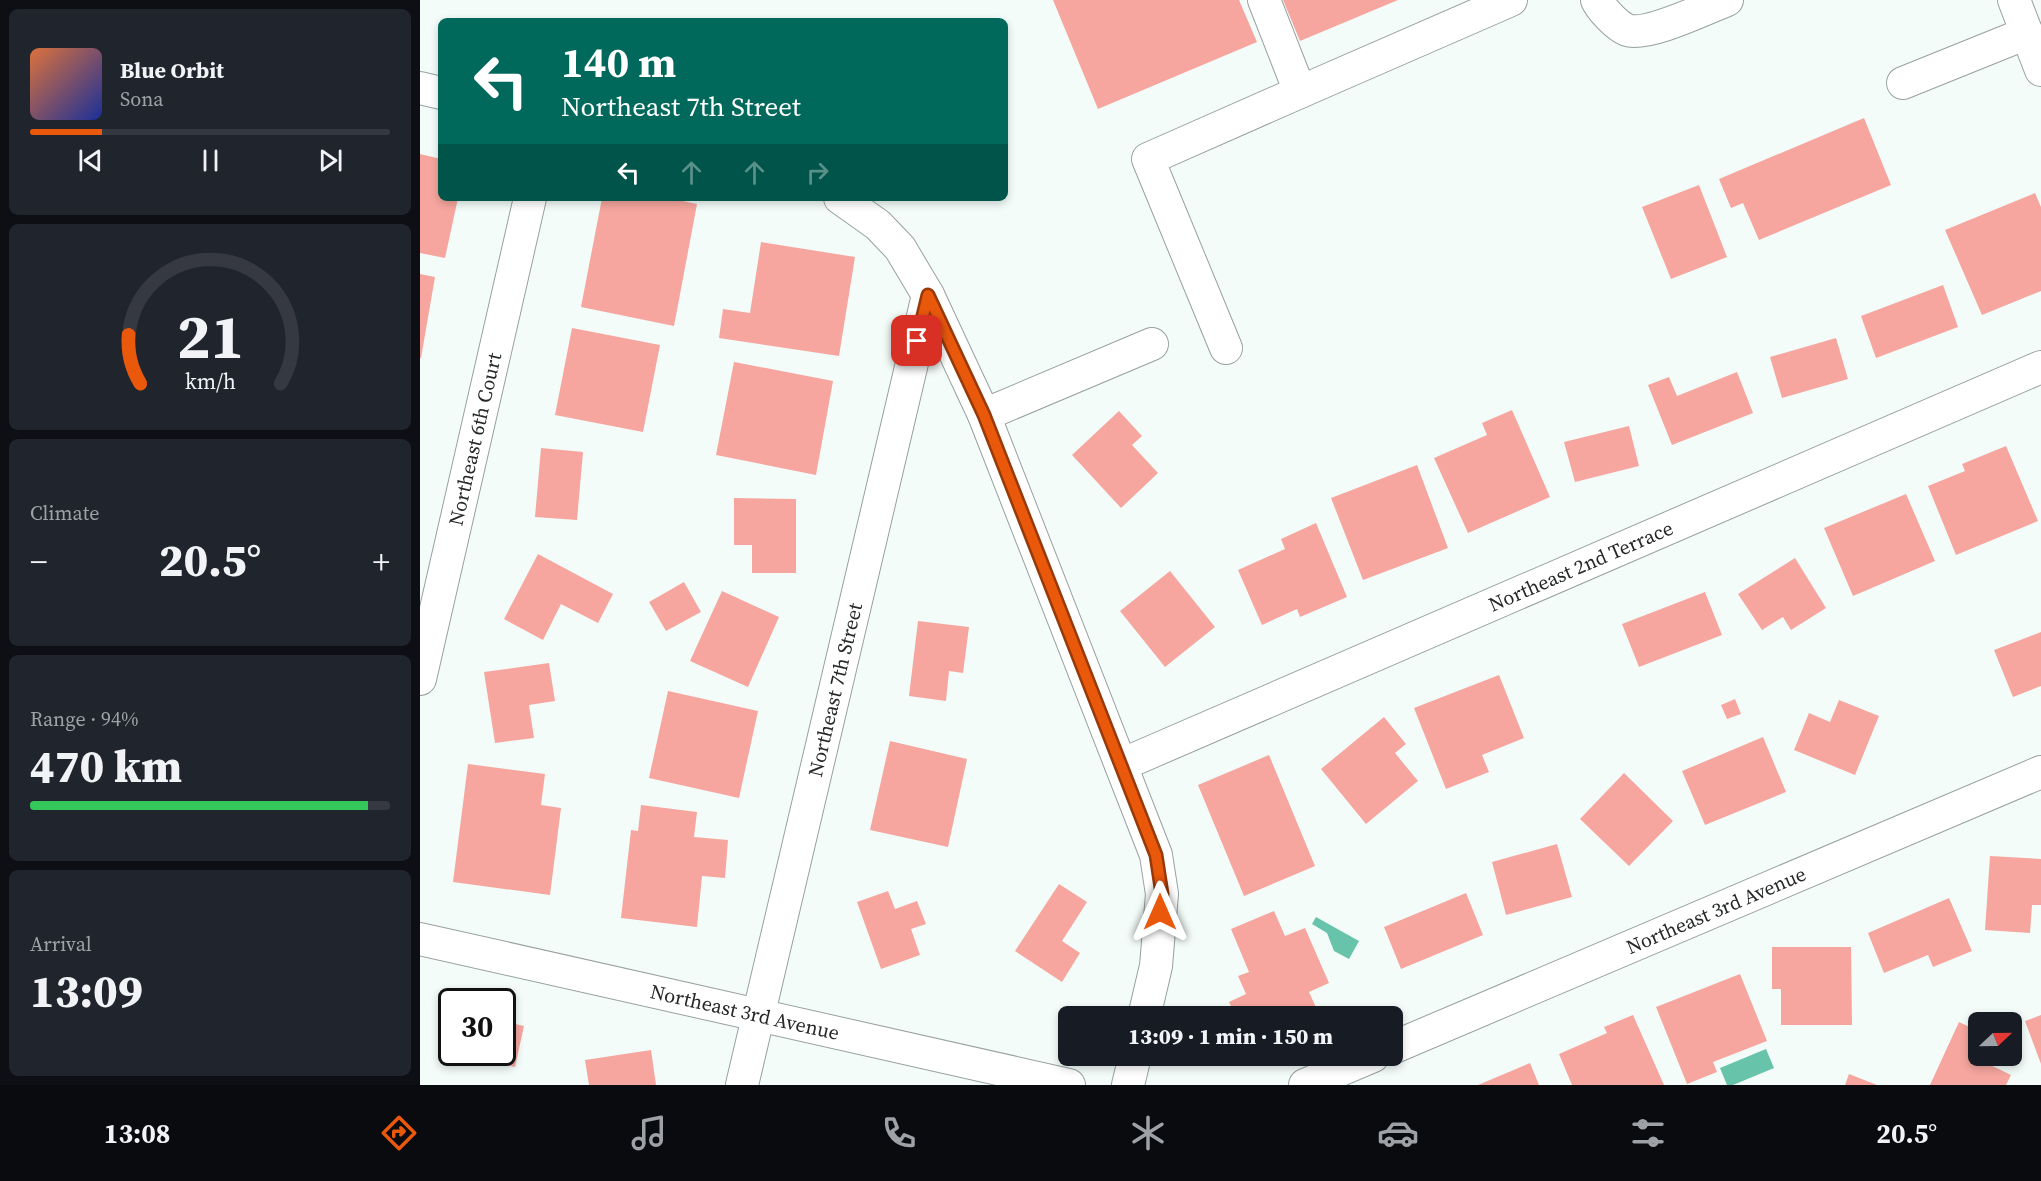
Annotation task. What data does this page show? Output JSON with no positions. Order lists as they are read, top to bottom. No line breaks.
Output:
{"streets":{"street":["Northeast 6th Court","Northeast 2nd Terrace","Northeast 7th Street","Northeast 3rd Avenue"]},"crossings":[["Northeast 7th Street","Northeast 3rd Avenue"]],"north":"right","page":{"turn":["140 m","Northeast 7th Street"],"song":["Blue Orbit","Sona"],"tile":["Climate",["Range · 94%","470 km"],["Arrival","13:09"]],"heat":["−","20.5°","+"],"limit":"30","trip":"13:09 · 1 min · 150 m","tabs":["13:08","20.5°"],"gauge":["21","km/h"]}}
